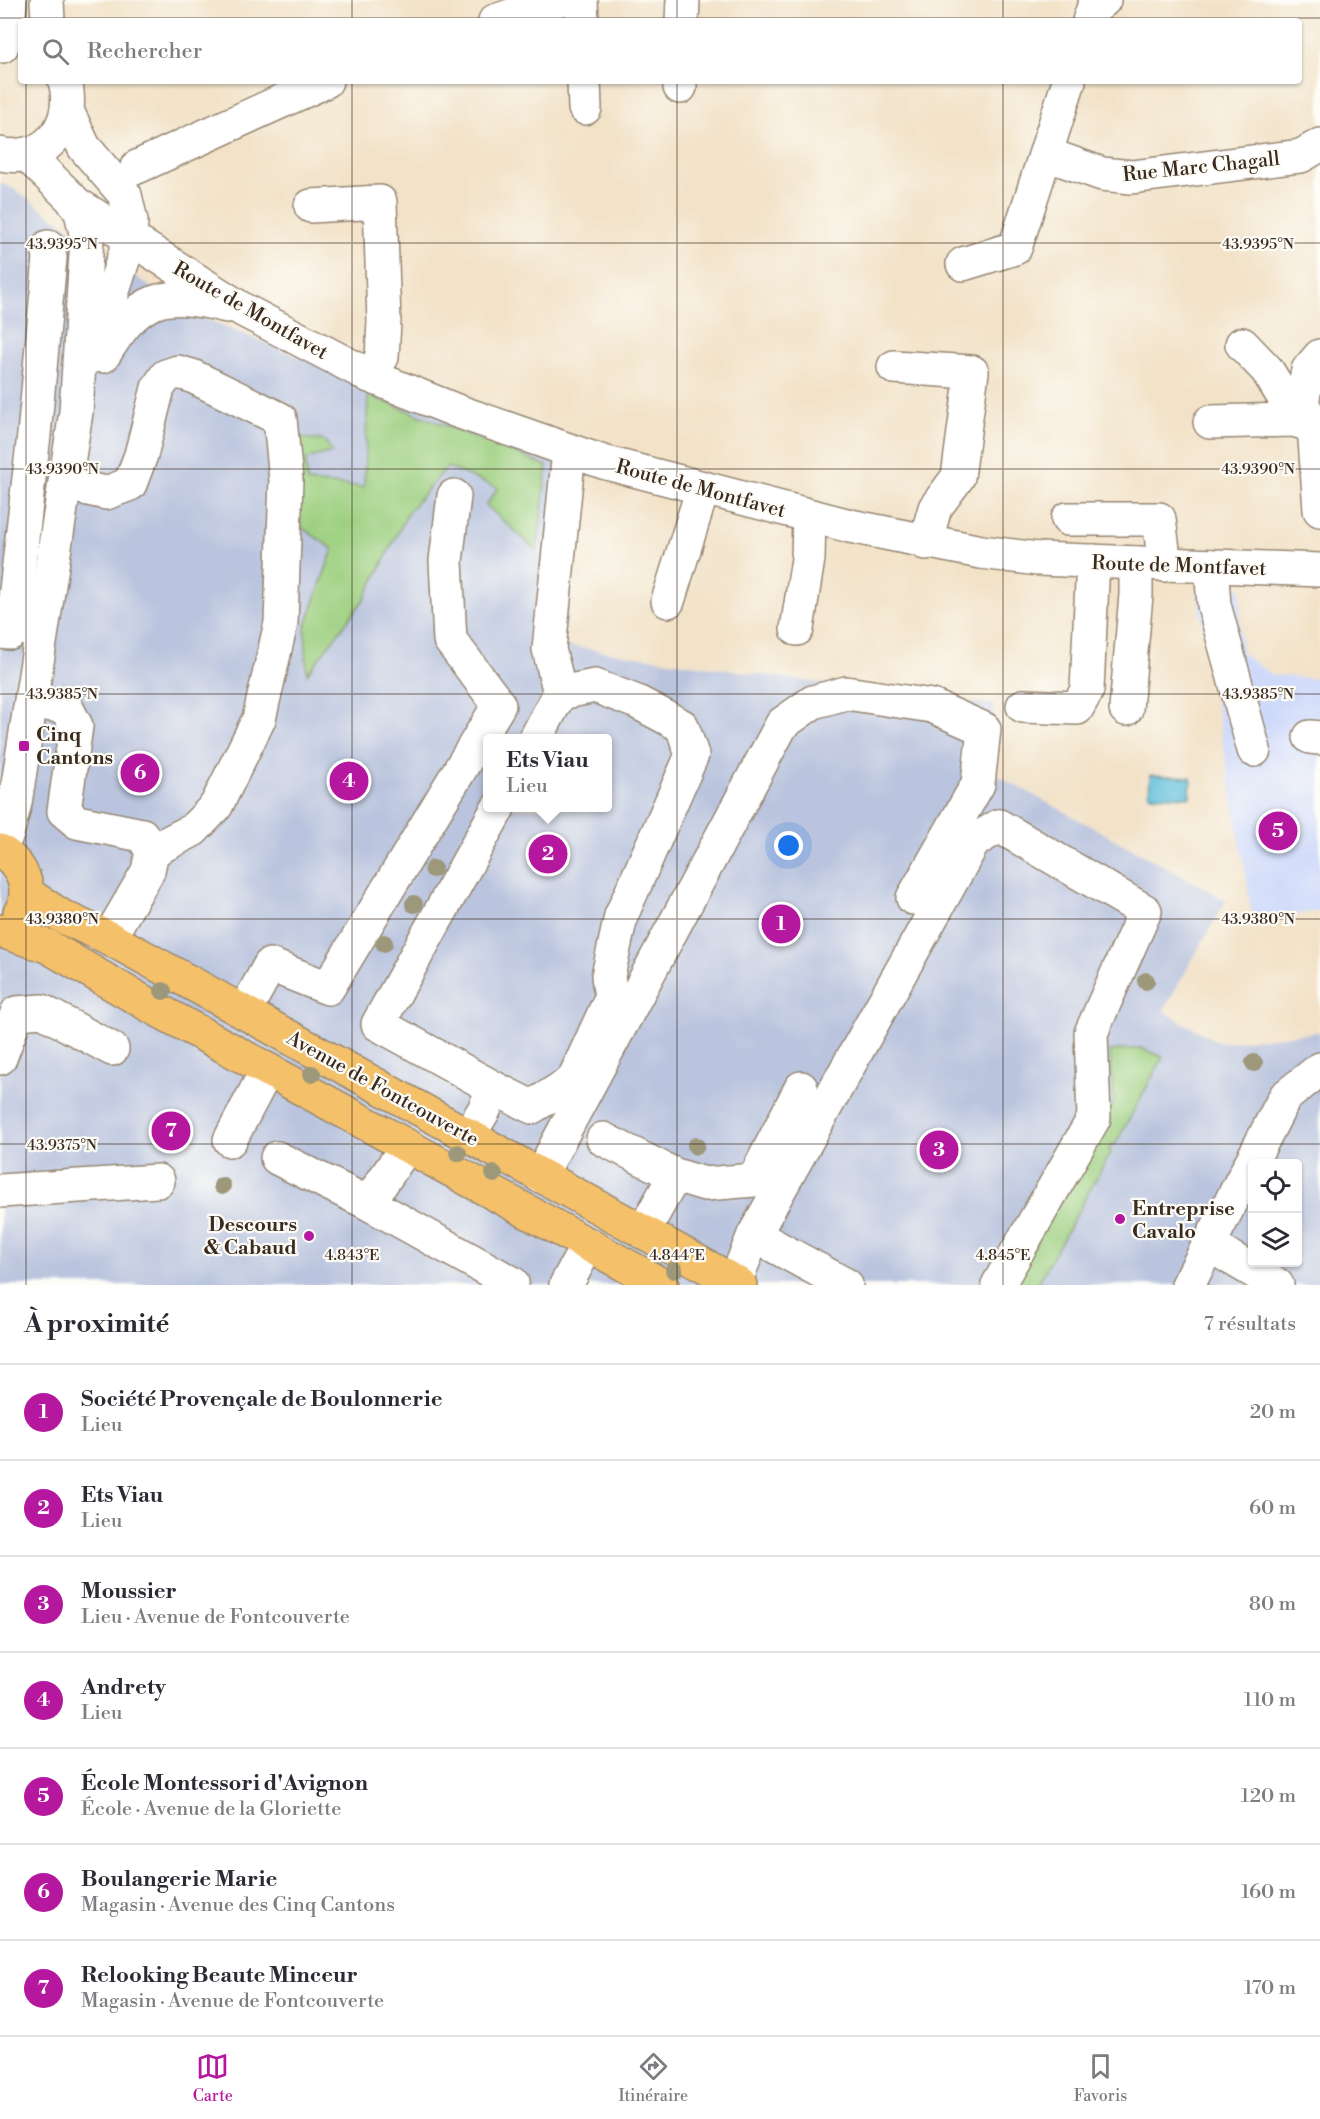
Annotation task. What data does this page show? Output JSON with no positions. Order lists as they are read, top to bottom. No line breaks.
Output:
{"streets":{"main road":["Avenue de Fontcouverte"],"street":["Rue Marc Chagall","Route de Montfavet"]},"places":{"transit":["Cinq Cantons"],"other":["Entreprise Cavalo","Descours & Cabaud"]},"page":{"search":"Rechercher","popup":["Ets Viau","Lieu"],"pins":["6","4","5","2","1","7","3"],"heading":["À proximité","7 résultats"],"list":[{"mark":"1","name":"Société Provençale de Boulonnerie","note":"Lieu","value":"20 m"},{"mark":"2","name":"Ets Viau","note":"Lieu","value":"60 m"},{"mark":"3","name":"Moussier","note":"Lieu · Avenue de Fontcouverte","value":"80 m"},{"mark":"4","name":"Andrety","note":"Lieu","value":"110 m"},{"mark":"5","name":"École Montessori d'Avignon","note":"École · Avenue de la Gloriette","value":"120 m"},{"mark":"6","name":"Boulangerie Marie","note":"Magasin · Avenue des Cinq Cantons","value":"160 m"},{"mark":"7","name":"Relooking Beaute Minceur","note":"Magasin · Avenue de Fontcouverte","value":"170 m"}],"nav":["Carte","Itinéraire","Favoris"]},"coordinates":["43.9395°N","43.9390°N","43.9385°N","43.9380°N","43.9375°N","4.843°E","4.844°E","4.845°E"]}
